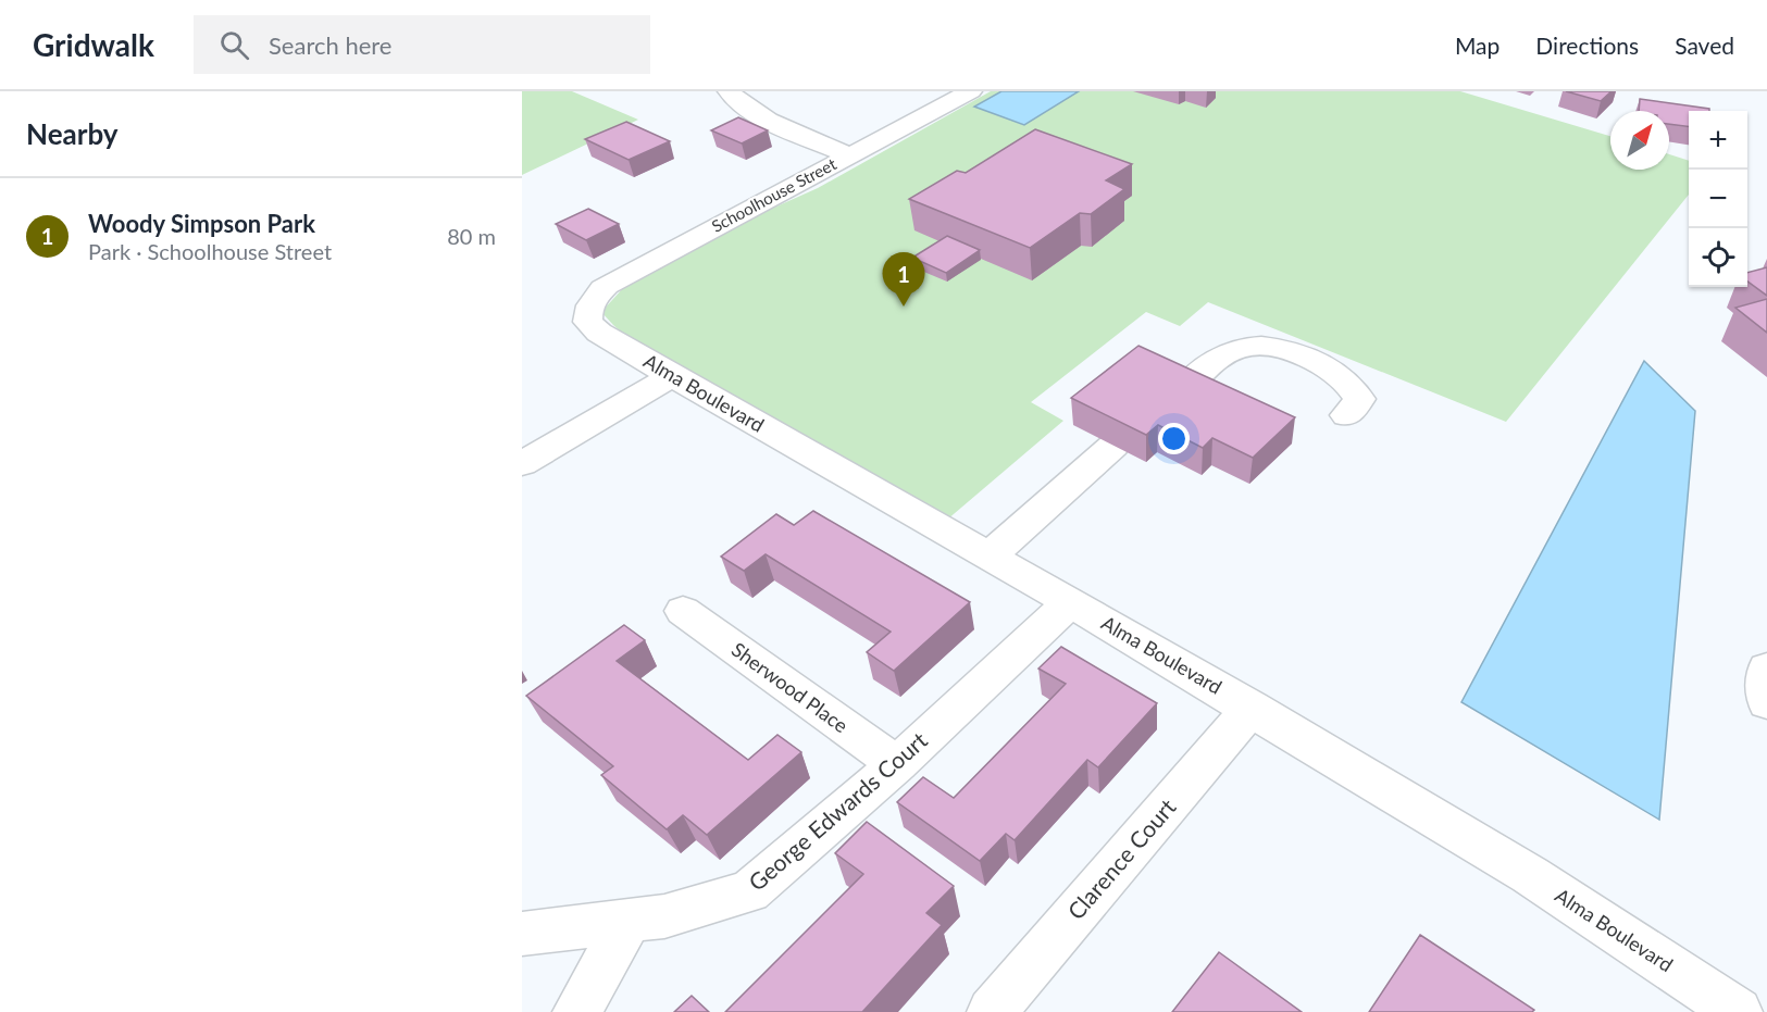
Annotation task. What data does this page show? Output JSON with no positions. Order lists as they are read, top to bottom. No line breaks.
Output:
{"streets":{"street":["Schoolhouse Street","Alma Boulevard","Sherwood Place","George Edwards Court","Clarence Court"]},"crossings":[["Schoolhouse Street","Alma Boulevard"],["Alma Boulevard","George Edwards Court"],["Alma Boulevard","Clarence Court"],["Sherwood Place","George Edwards Court"]],"north":"top right","page":{"header":"Gridwalk","search":"Search here","nav":["Map","Directions","Saved"],"heading":"Nearby","map_buttons":["+","−"],"list":[{"mark":"1","name":"Woody Simpson Park","note":"Park · Schoolhouse Street","value":"80 m"}],"pins":"1"}}
